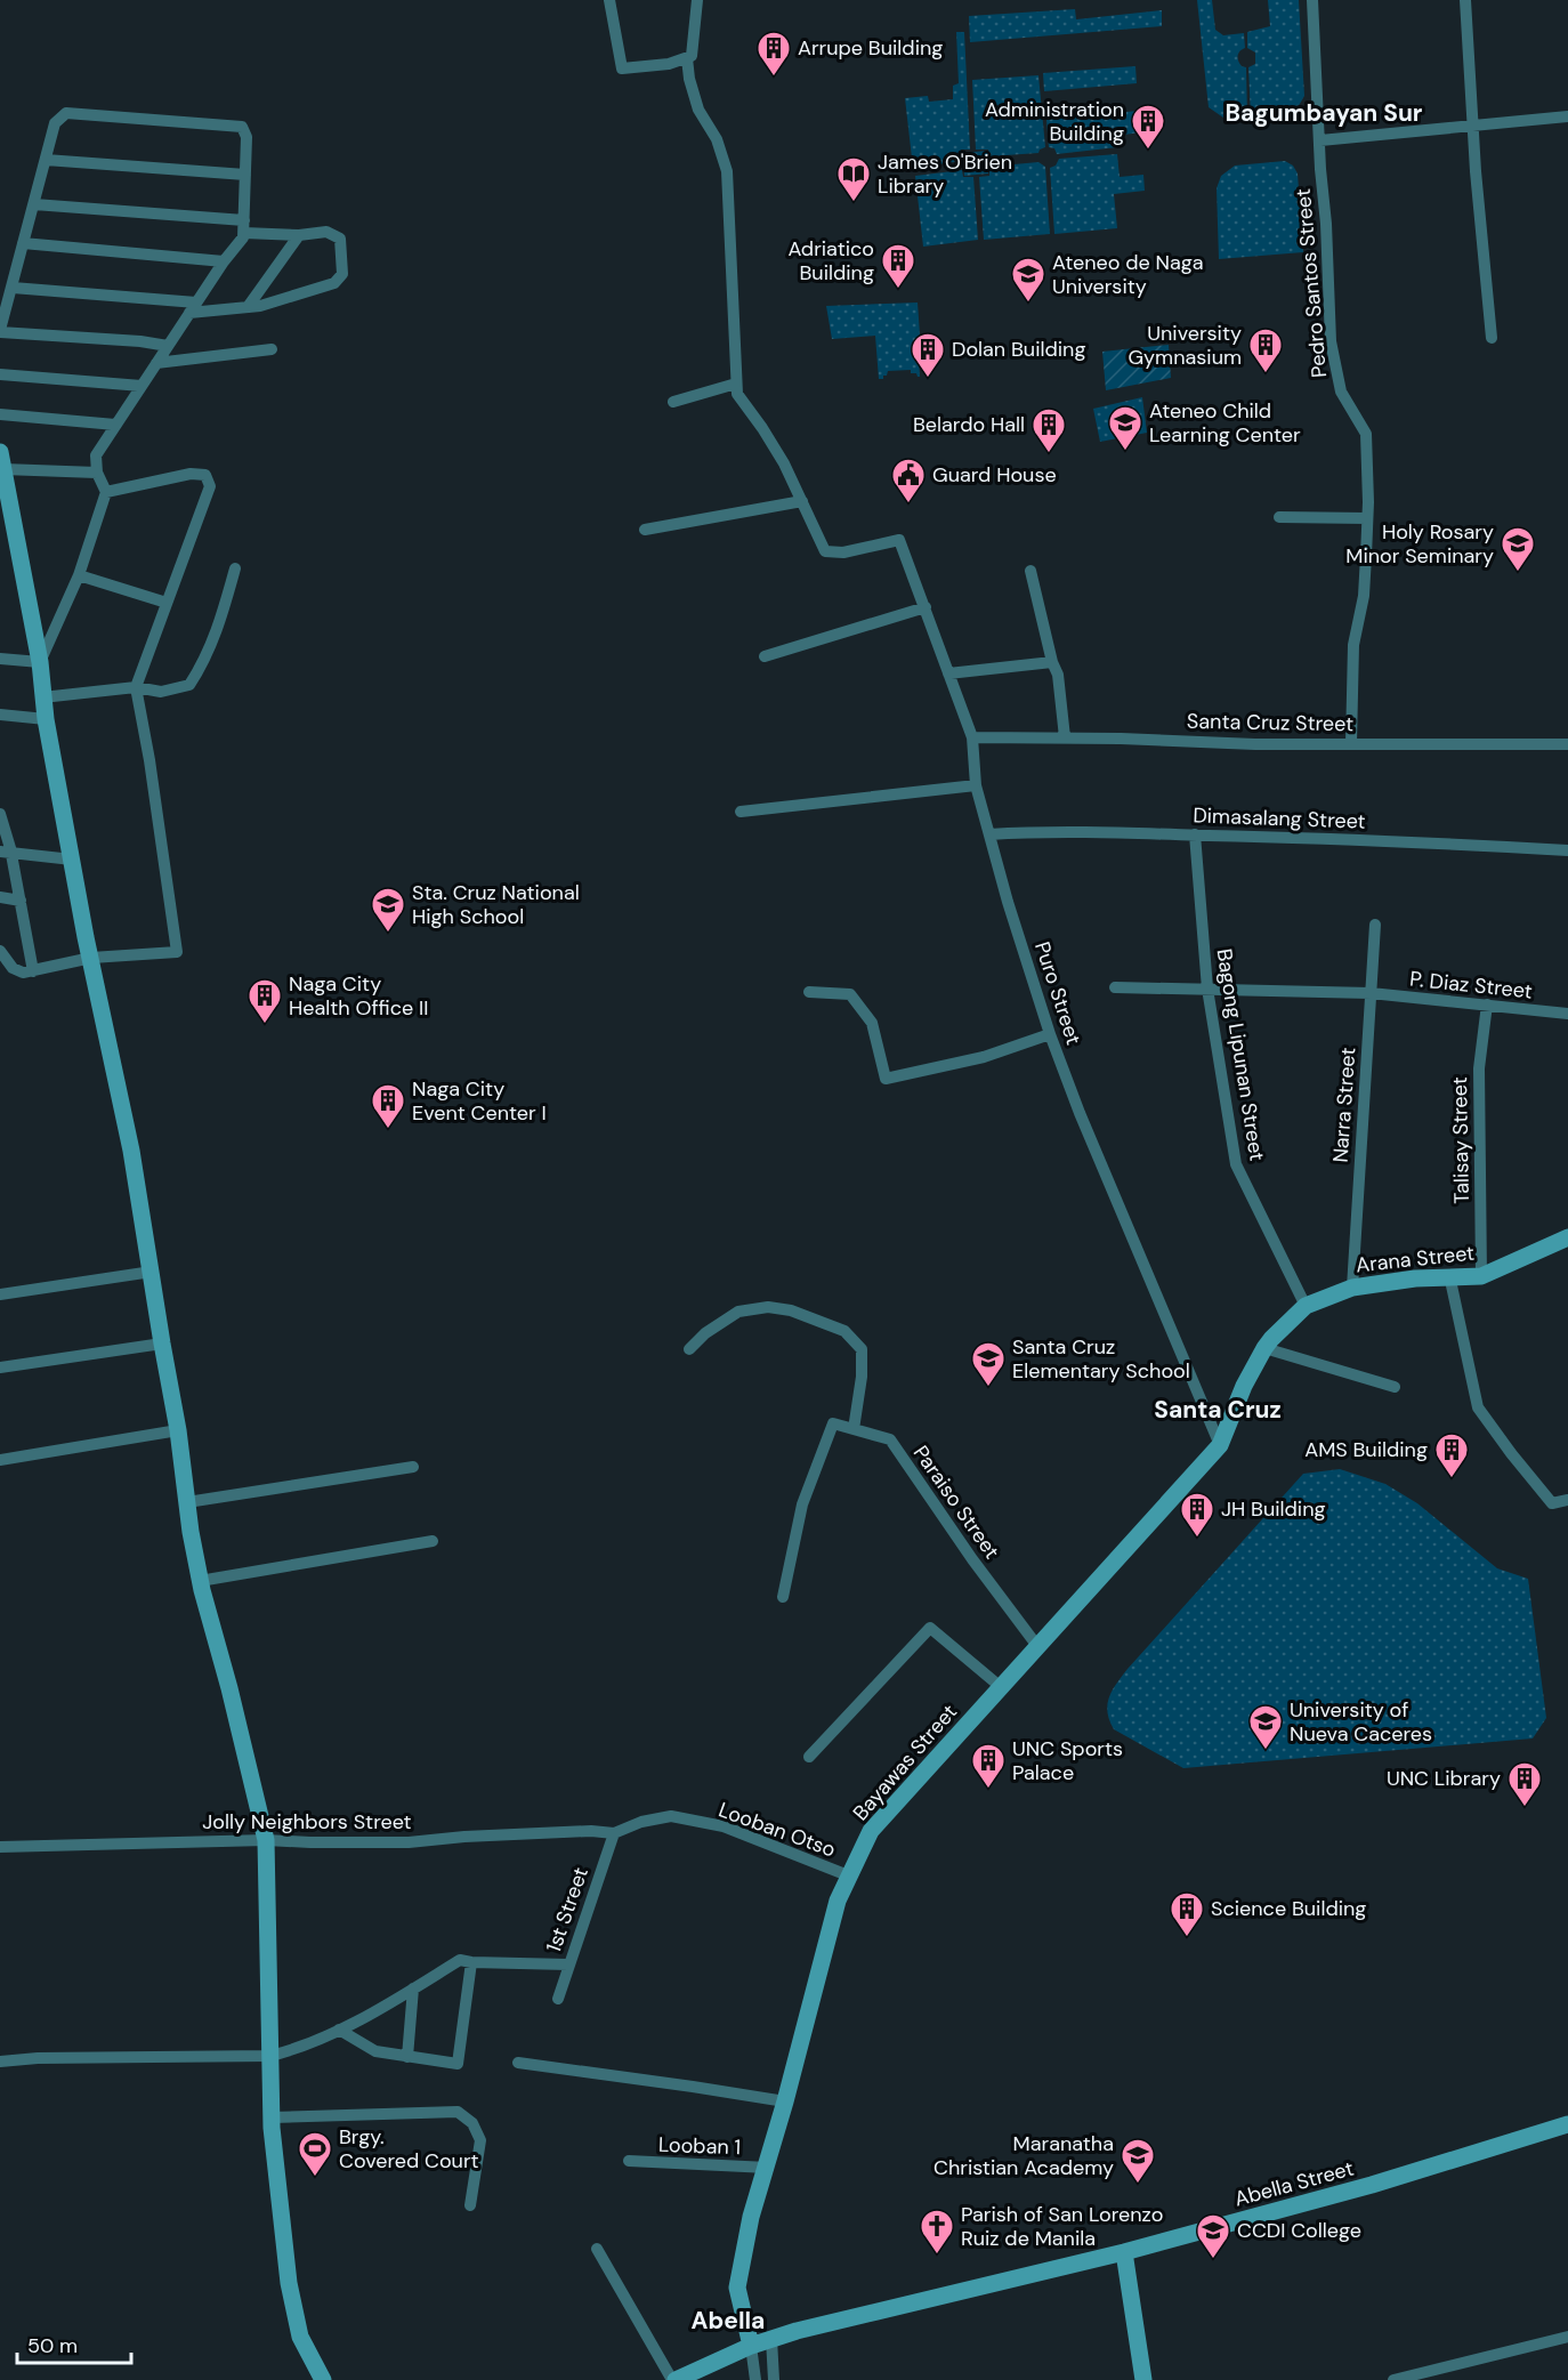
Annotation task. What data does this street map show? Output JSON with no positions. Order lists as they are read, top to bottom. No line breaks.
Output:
{"streets":{"street":["Pedro Santos Street","Santa Cruz Street","Dimasalang Street","P. Diaz Street","Puro Street","Bagong Lipunan Street","Narra Street","Talisay Street","Arana Street","Paraiso Street","Bayawas Street","Jolly Neighbors Street","Looban Otso","1st Street","Looban 1","Abella Street"]},"crossings":[["Pedro Santos Street","Santa Cruz Street"],["Santa Cruz Street","Puro Street"],["Dimasalang Street","Puro Street"],["Dimasalang Street","Bagong Lipunan Street"],["P. Diaz Street","Bagong Lipunan Street"],["P. Diaz Street","Narra Street"],["P. Diaz Street","Talisay Street"],["Puro Street","Arana Street"],["Puro Street","Bayawas Street"],["Bagong Lipunan Street","Arana Street"],["Narra Street","Arana Street"],["Talisay Street","Arana Street"],["Arana Street","Bayawas Street"],["Paraiso Street","Bayawas Street"],["Bayawas Street","Looban Otso"],["Bayawas Street","Looban 1"],["Bayawas Street","Abella Street"],["Jolly Neighbors Street","Looban Otso"],["Jolly Neighbors Street","1st Street"],["Looban Otso","1st Street"]],"districts":["Bagumbayan Sur","Santa Cruz","Abella"],"places":{"building":["Arrupe Building","Administration Building","Adriatico Building","University Gymnasium","Dolan Building","Belardo Hall","Naga City Health Office II","Naga City Event Center I","AMS Building","JH Building","UNC Sports Palace","UNC Library","Science Building"],"library":["James O'Brien Library"],"school or university":["Ateneo de Naga University","Ateneo Child Learning Center","Holy Rosary Minor Seminary","Sta. Cruz National High School","Santa Cruz Elementary School","University of Nueva Caceres","Maranatha Christian Academy","CCDI College"],"public building":["Guard House"],"sports":["Brgy. Covered Court"],"church":["Parish of San Lorenzo Ruiz de Manila"]},"scale_bar":"50 m"}
